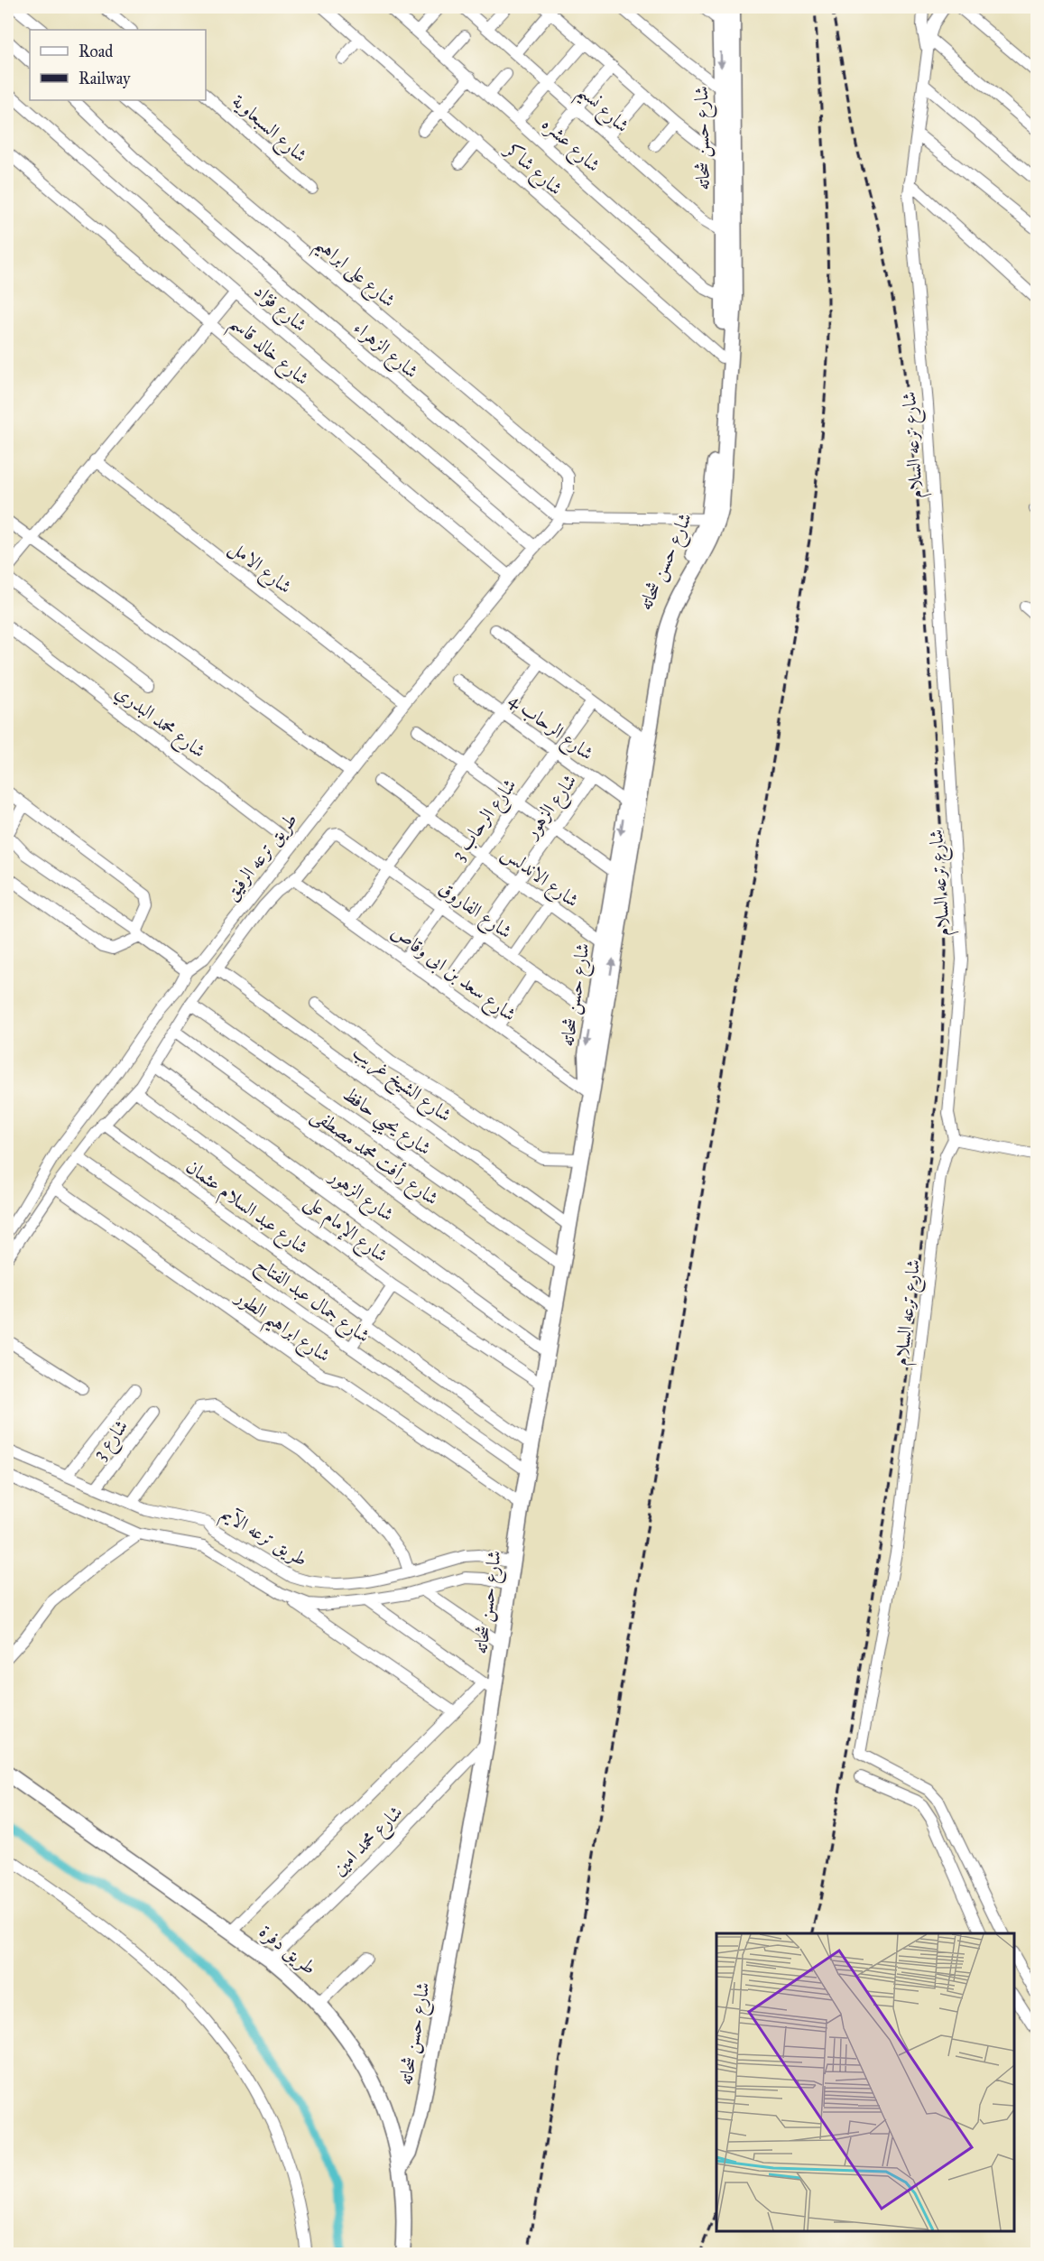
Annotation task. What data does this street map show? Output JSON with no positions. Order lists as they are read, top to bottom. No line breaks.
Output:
{"streets":{"main road":["شارع حسن شحاته","طريق دفرة"],"street":["شارع نسيم","شارع السبعاوية","شارع عشره","شارع شاكر","شارع على ابراهيم","شارع فؤاد","شارع الزهراء","شارع خالد قاسم","شارع ترعه السلام","شارع الامل","شارع محمد البدري","شارع الرحاب 4","شارع الزهور","شارع الرحاب 3","طريق ترعه الرفيق","شارع الاندلس","شارع الفاروق","شارع سعد بن ابى وقاص","شارع الشيخ غريب","شارع يحيي حافظ","شارع رأفت محمد مصطفى","شارع عبد السلام عثمان","شارع الإمام على","شارع جمال عبد الفتاح","شارع ابراهيم الطور","شارع 3","طريق ترعه الآيم","شارع محمد امين"]},"crossings":[["شارع نسيم","شارع حسن شحاته"],["شارع حسن شحاته","شارع عشره"],["شارع حسن شحاته","شارع شاكر"],["شارع حسن شحاته","شارع الرحاب 4"],["شارع حسن شحاته","شارع الزهور"],["شارع حسن شحاته","شارع الاندلس"],["شارع حسن شحاته","شارع الفاروق"],["شارع حسن شحاته","شارع سعد بن ابى وقاص"],["شارع حسن شحاته","شارع الشيخ غريب"],["شارع حسن شحاته","شارع يحيي حافظ"],["شارع حسن شحاته","شارع رأفت محمد مصطفى"],["شارع حسن شحاته","شارع عبد السلام عثمان"],["شارع حسن شحاته","شارع الإمام على"],["شارع حسن شحاته","شارع جمال عبد الفتاح"],["شارع حسن شحاته","شارع ابراهيم الطور"],["شارع حسن شحاته","طريق ترعه الآيم"],["شارع حسن شحاته","شارع محمد امين"],["شارع حسن شحاته","طريق دفرة"],["شارع على ابراهيم","طريق ترعه الرفيق"],["شارع فؤاد","طريق ترعه الرفيق"],["شارع الزهراء","طريق ترعه الرفيق"],["شارع خالد قاسم","طريق ترعه الرفيق"],["شارع الامل","طريق ترعه الرفيق"],["شارع محمد البدري","طريق ترعه الرفيق"],["شارع الرحاب 4","شارع الزهور"],["شارع الرحاب 4","شارع الرحاب 3"],["شارع الزهور","طريق ترعه الرفيق"],["شارع الزهور","شارع الاندلس"],["شارع الزهور","شارع الفاروق"],["شارع الزهور","شارع سعد بن ابى وقاص"],["شارع الرحاب 3","شارع الاندلس"],["شارع الرحاب 3","شارع الفاروق"],["شارع الرحاب 3","شارع سعد بن ابى وقاص"],["طريق ترعه الرفيق","شارع الفاروق"],["طريق ترعه الرفيق","شارع سعد بن ابى وقاص"],["طريق ترعه الرفيق","شارع الشيخ غريب"],["طريق ترعه الرفيق","شارع يحيي حافظ"],["طريق ترعه الرفيق","شارع رأفت محمد مصطفى"],["طريق ترعه الرفيق","شارع عبد السلام عثمان"],["طريق ترعه الرفيق","شارع الإمام على"],["طريق ترعه الرفيق","شارع جمال عبد الفتاح"],["طريق ترعه الرفيق","شارع ابراهيم الطور"],["شارع 3","طريق ترعه الآيم"],["شارع محمد امين","طريق دفرة"]],"legend":["Road","Railway"]}
